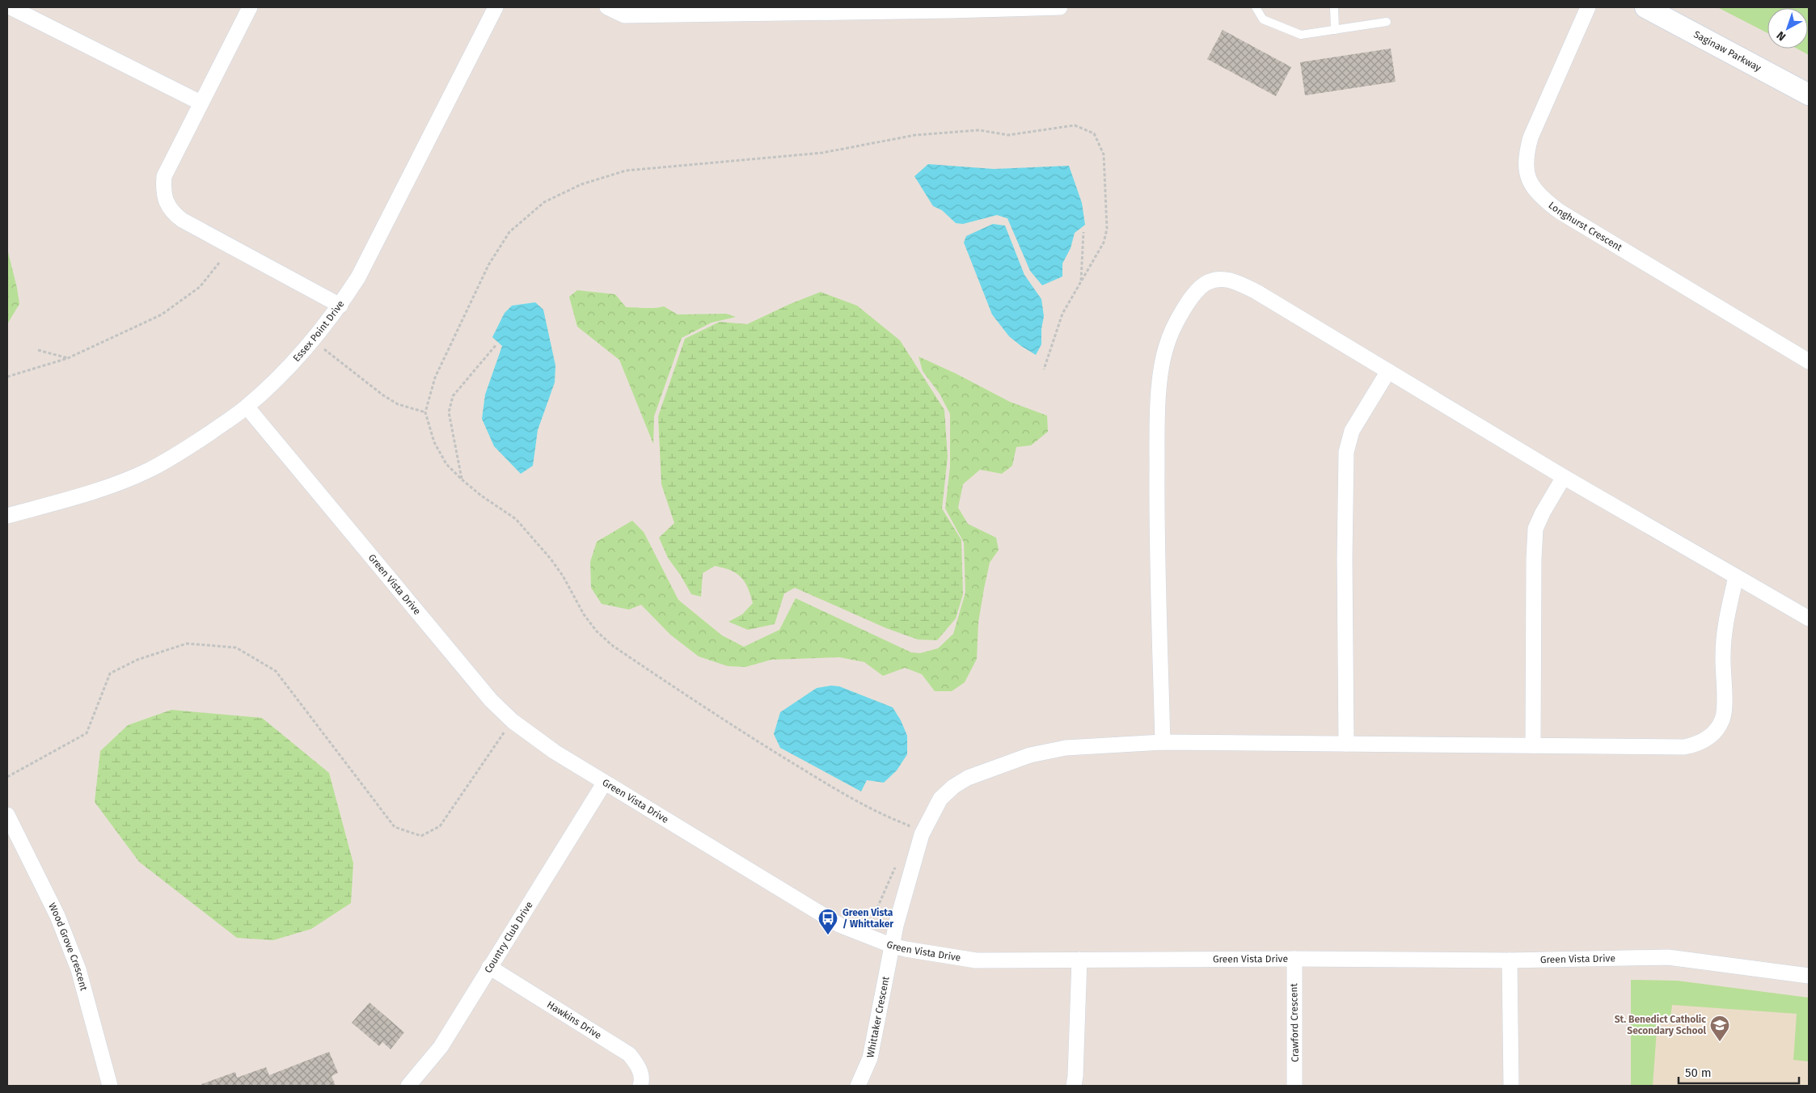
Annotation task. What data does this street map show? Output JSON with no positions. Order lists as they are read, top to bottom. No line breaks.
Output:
{"streets":{"street":["Saginaw Parkway","Longhurst Crescent","Essex Point Drive","Green Vista Drive","Country Club Drive","Wood Grove Crescent","Whittaker Crescent","Hawkins Drive","Crawford Crescent"]},"crossings":[["Essex Point Drive","Green Vista Drive"],["Green Vista Drive","Country Club Drive"],["Green Vista Drive","Whittaker Crescent"],["Green Vista Drive","Crawford Crescent"],["Country Club Drive","Hawkins Drive"]],"places":{"bus stop":["Green Vista / Whittaker"],"school or university":["St. Benedict Catholic Secondary School"]},"scale_bar":"50 m","north":"bottom left"}
